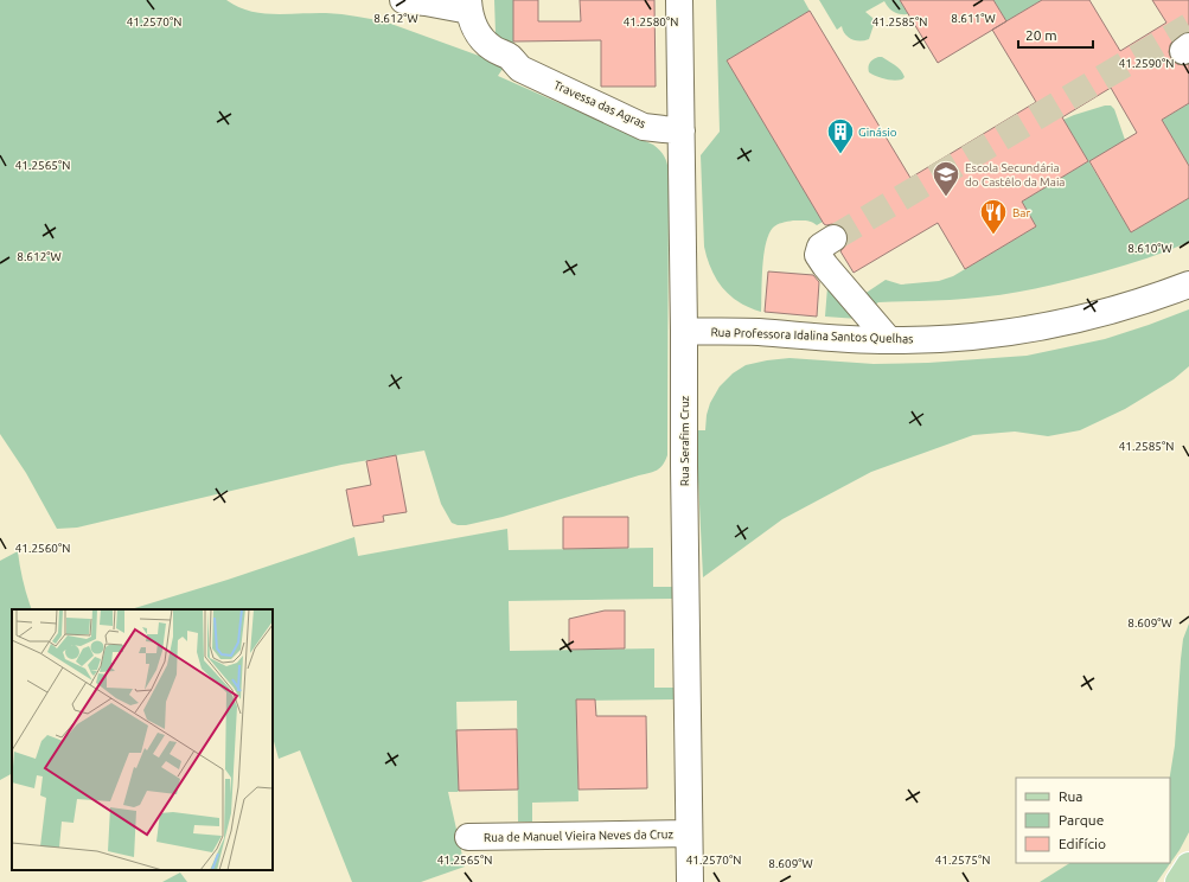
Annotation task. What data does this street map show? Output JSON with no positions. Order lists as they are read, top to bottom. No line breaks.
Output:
{"streets":{"street":["Travessa das Agras","Rua Professora Idalina Santos Quelhas","Rua Serafim Cruz","Rua de Manuel Vieira Neves da Cruz"]},"crossings":[["Travessa das Agras","Rua Serafim Cruz"],["Rua Professora Idalina Santos Quelhas","Rua Serafim Cruz"],["Rua Serafim Cruz","Rua de Manuel Vieira Neves da Cruz"]],"places":{"building":["Ginásio"],"school or university":["Escola Secundária do Castêlo da Maia"],"restaurant":["Bar"]},"legend":["Rua","Parque","Edifício"],"scale_bar":"20 m","coordinates":["8.612°W","8.611°W","41.2580°N","41.2570°N","41.2585°N","41.2590°N","41.2565°N","8.610°W","41.2560°N","8.609°W","41.2575°N"]}
